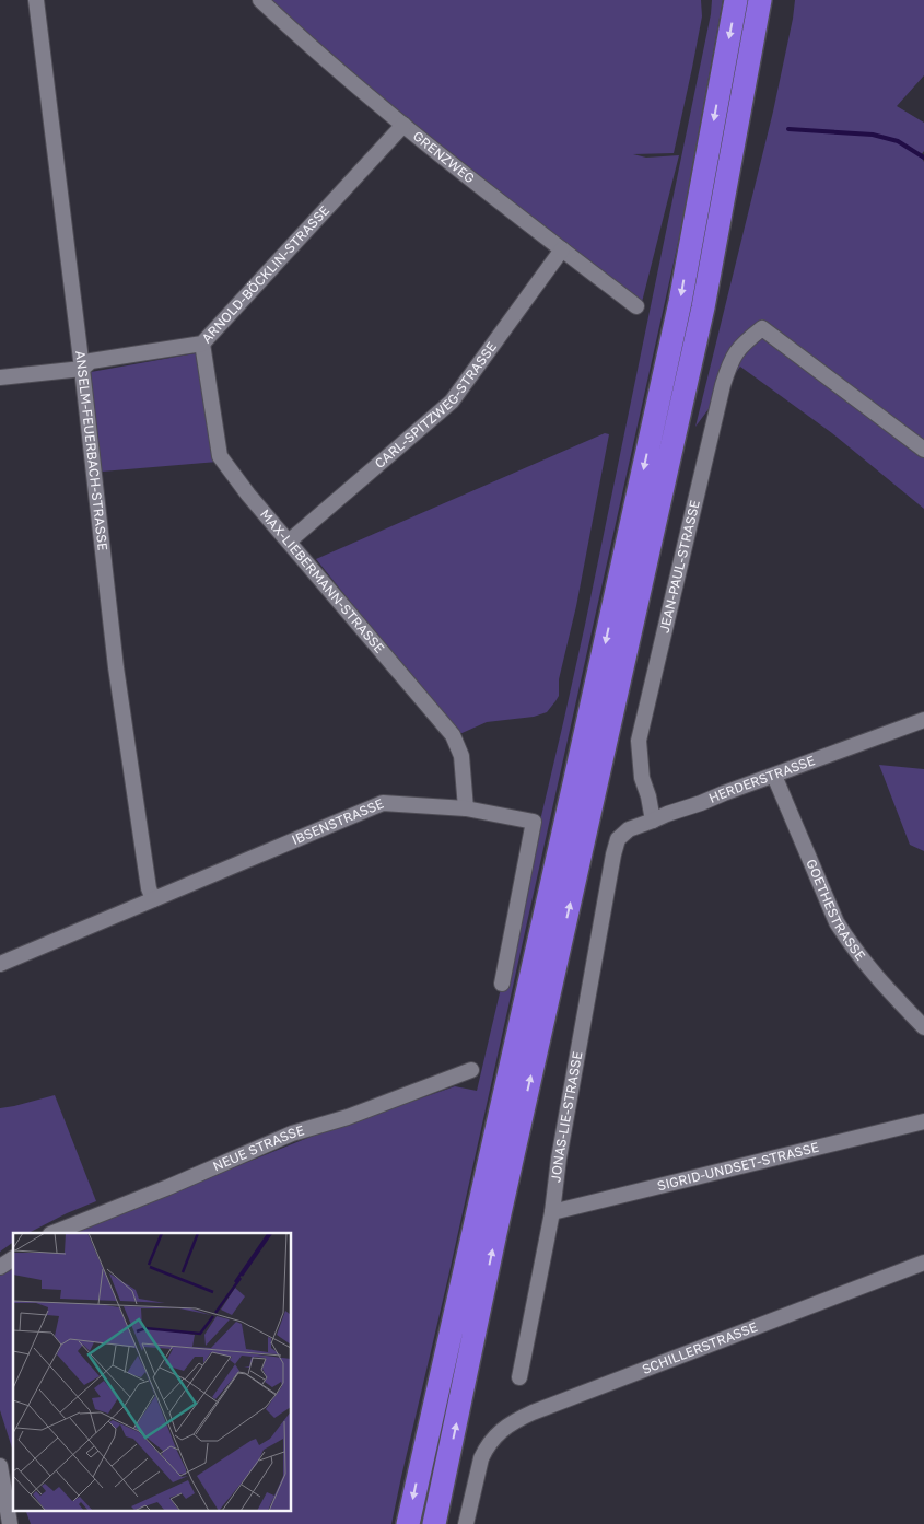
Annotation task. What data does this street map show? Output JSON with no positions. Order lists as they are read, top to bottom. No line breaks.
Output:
{"streets":{"street":["GRENZWEG","ARNOLD-BÖCKLIN-STRASSE","CARL-SPITZWEG-STRASSE","ANSELM-FEUERBACH-STRASSE","JEAN-PAUL-STRASSE","MAX-LIEBERMANN-STRASSE","HERDERSTRASSE","IBSENSTRASSE","GOETHESTRASSE","JONAS-LIE-STRASSE","NEUE STRASSE","SIGRID-UNDSET-STRASSE","SCHILLERSTRASSE"]},"crossings":[["GRENZWEG","ARNOLD-BÖCKLIN-STRASSE"],["GRENZWEG","CARL-SPITZWEG-STRASSE"],["ARNOLD-BÖCKLIN-STRASSE","ANSELM-FEUERBACH-STRASSE"],["ARNOLD-BÖCKLIN-STRASSE","MAX-LIEBERMANN-STRASSE"],["CARL-SPITZWEG-STRASSE","MAX-LIEBERMANN-STRASSE"],["ANSELM-FEUERBACH-STRASSE","IBSENSTRASSE"],["JEAN-PAUL-STRASSE","HERDERSTRASSE"],["MAX-LIEBERMANN-STRASSE","IBSENSTRASSE"],["HERDERSTRASSE","GOETHESTRASSE"],["HERDERSTRASSE","JONAS-LIE-STRASSE"],["JONAS-LIE-STRASSE","SIGRID-UNDSET-STRASSE"]]}
